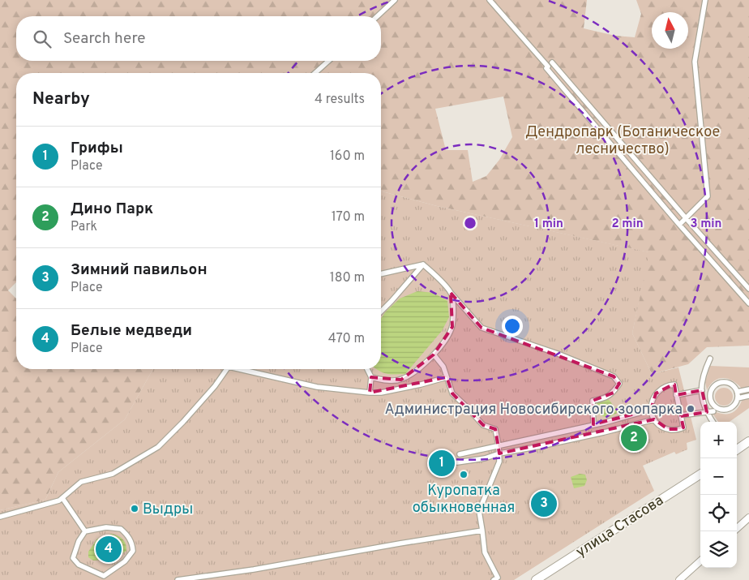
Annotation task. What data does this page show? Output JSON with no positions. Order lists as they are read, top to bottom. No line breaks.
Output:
{"streets":{"street":["улица Стасова"]},"parks":["Дендропарк (Ботаническое лесничество)"],"places":["Администрация Новосибирского зоопарка","Куропатка обыкновенная","Выдры"],"north":"top","page":{"search":"Search here","heading":["Nearby","4 results"],"list":[{"mark":"1","name":"Грифы","note":"Place","value":"160 m"},{"mark":"2","name":"Дино Парк","note":"Park","value":"170 m"},{"mark":"3","name":"Зимний павильон","note":"Place","value":"180 m"},{"mark":"4","name":"Белые медведи","note":"Place","value":"470 m"}],"map_buttons":["+","−"],"pins":["2","1","3","4"]},"rings":["1 min","2 min","3 min"]}
